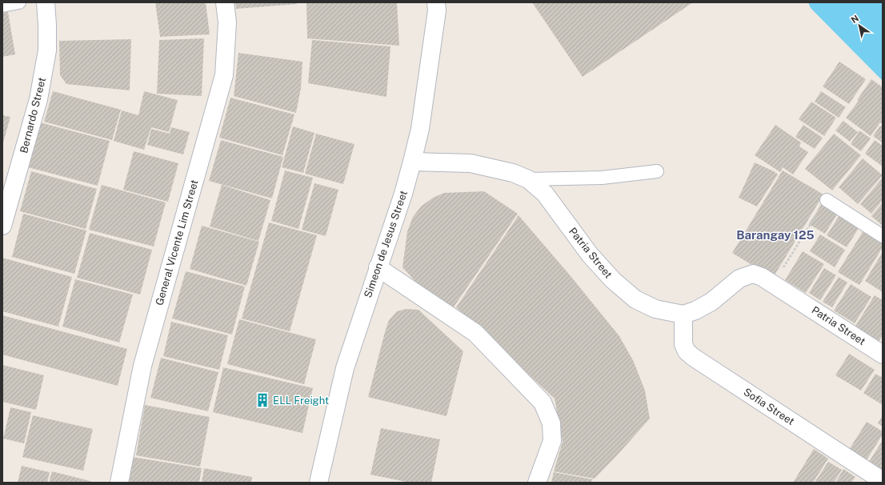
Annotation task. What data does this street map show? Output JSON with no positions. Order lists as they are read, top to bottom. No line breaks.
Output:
{"streets":{"street":["Bernardo Street","General Vicente Lim Street","Simeon de Jesus Street","Patria Street","Sofia Street"]},"crossings":[["Simeon de Jesus Street","Patria Street"],["Patria Street","Sofia Street"]],"districts":["Barangay 125"],"places":{"building":["ELL Freight"]},"north":"top left"}
